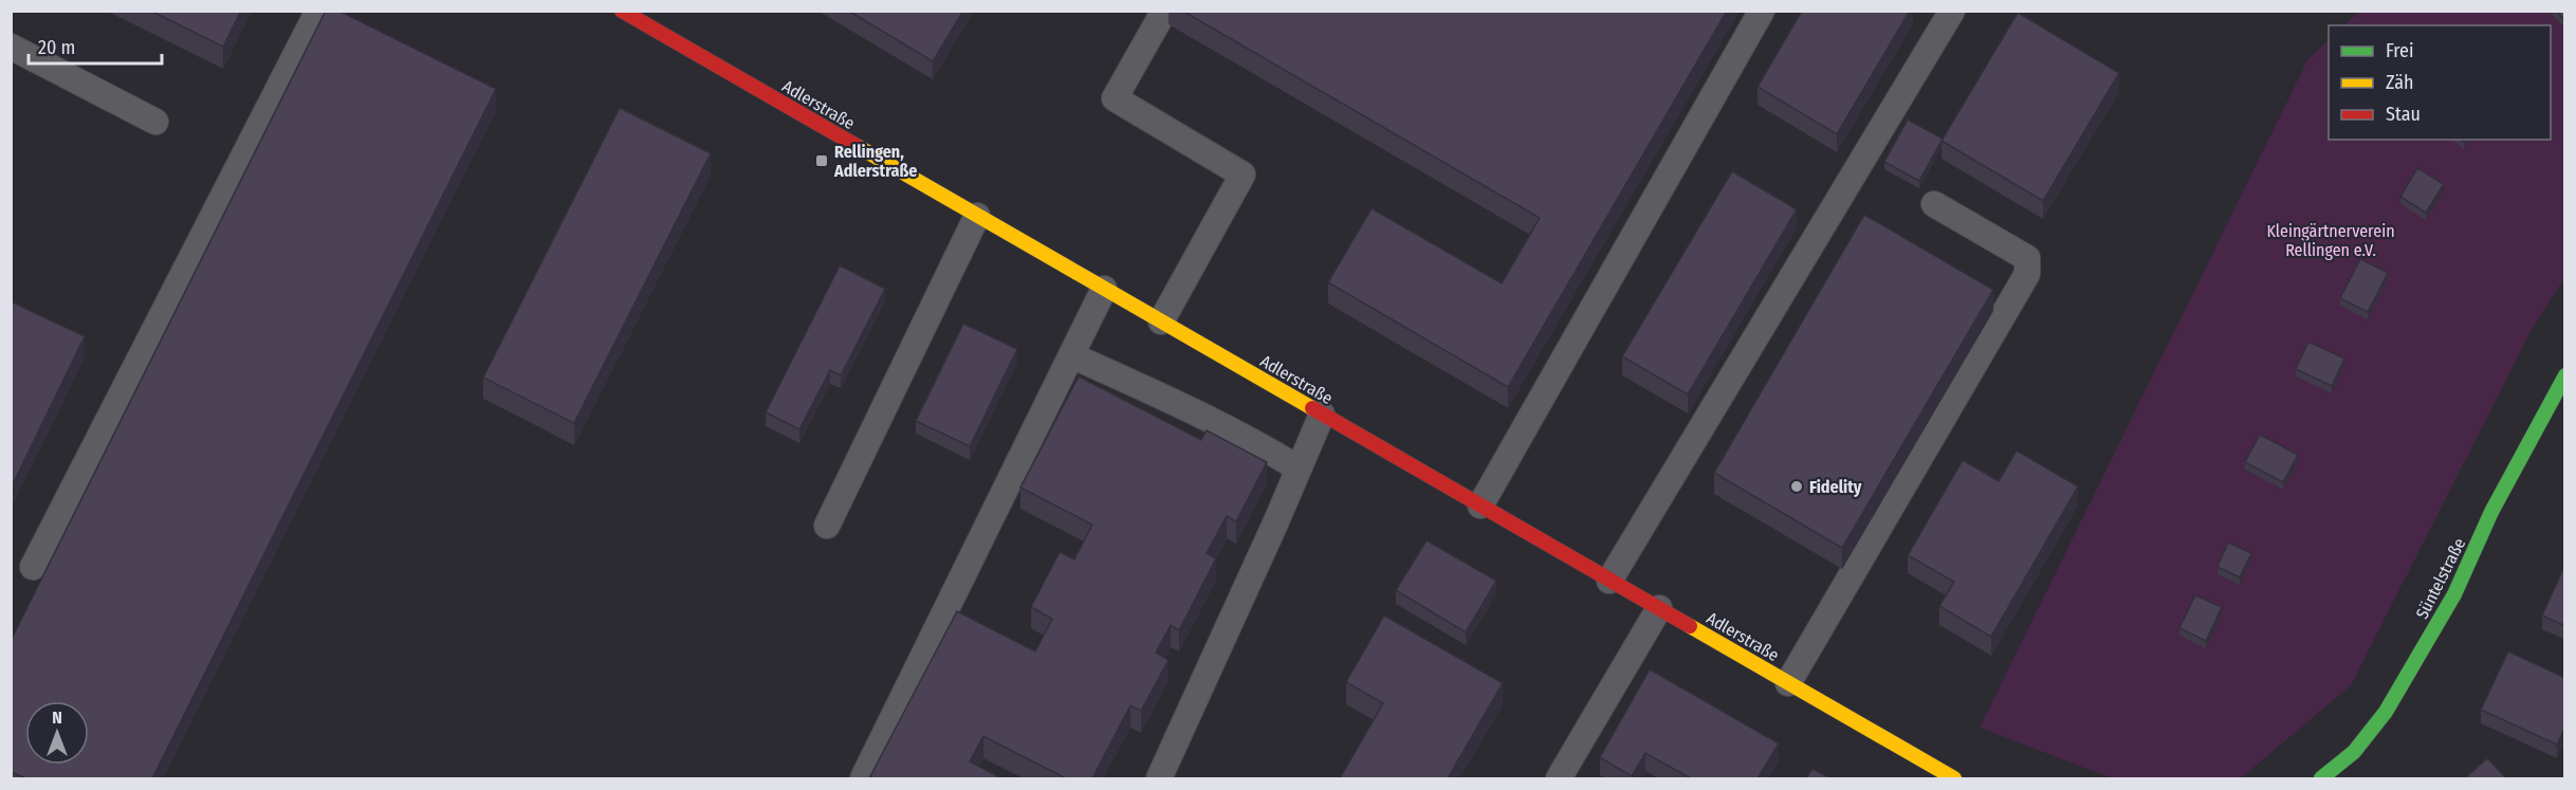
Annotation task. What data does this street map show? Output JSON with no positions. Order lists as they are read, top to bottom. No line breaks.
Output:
{"streets":{"street":["Adlerstraße","Süntelstraße"]},"parks":["Kleingärtnerverein Rellingen e.V."],"places":{"transit":["Rellingen, Adlerstraße"],"other":["Fidelity"]},"legend":["Frei","Zäh","Stau"],"scale_bar":"20 m","north":"top"}
